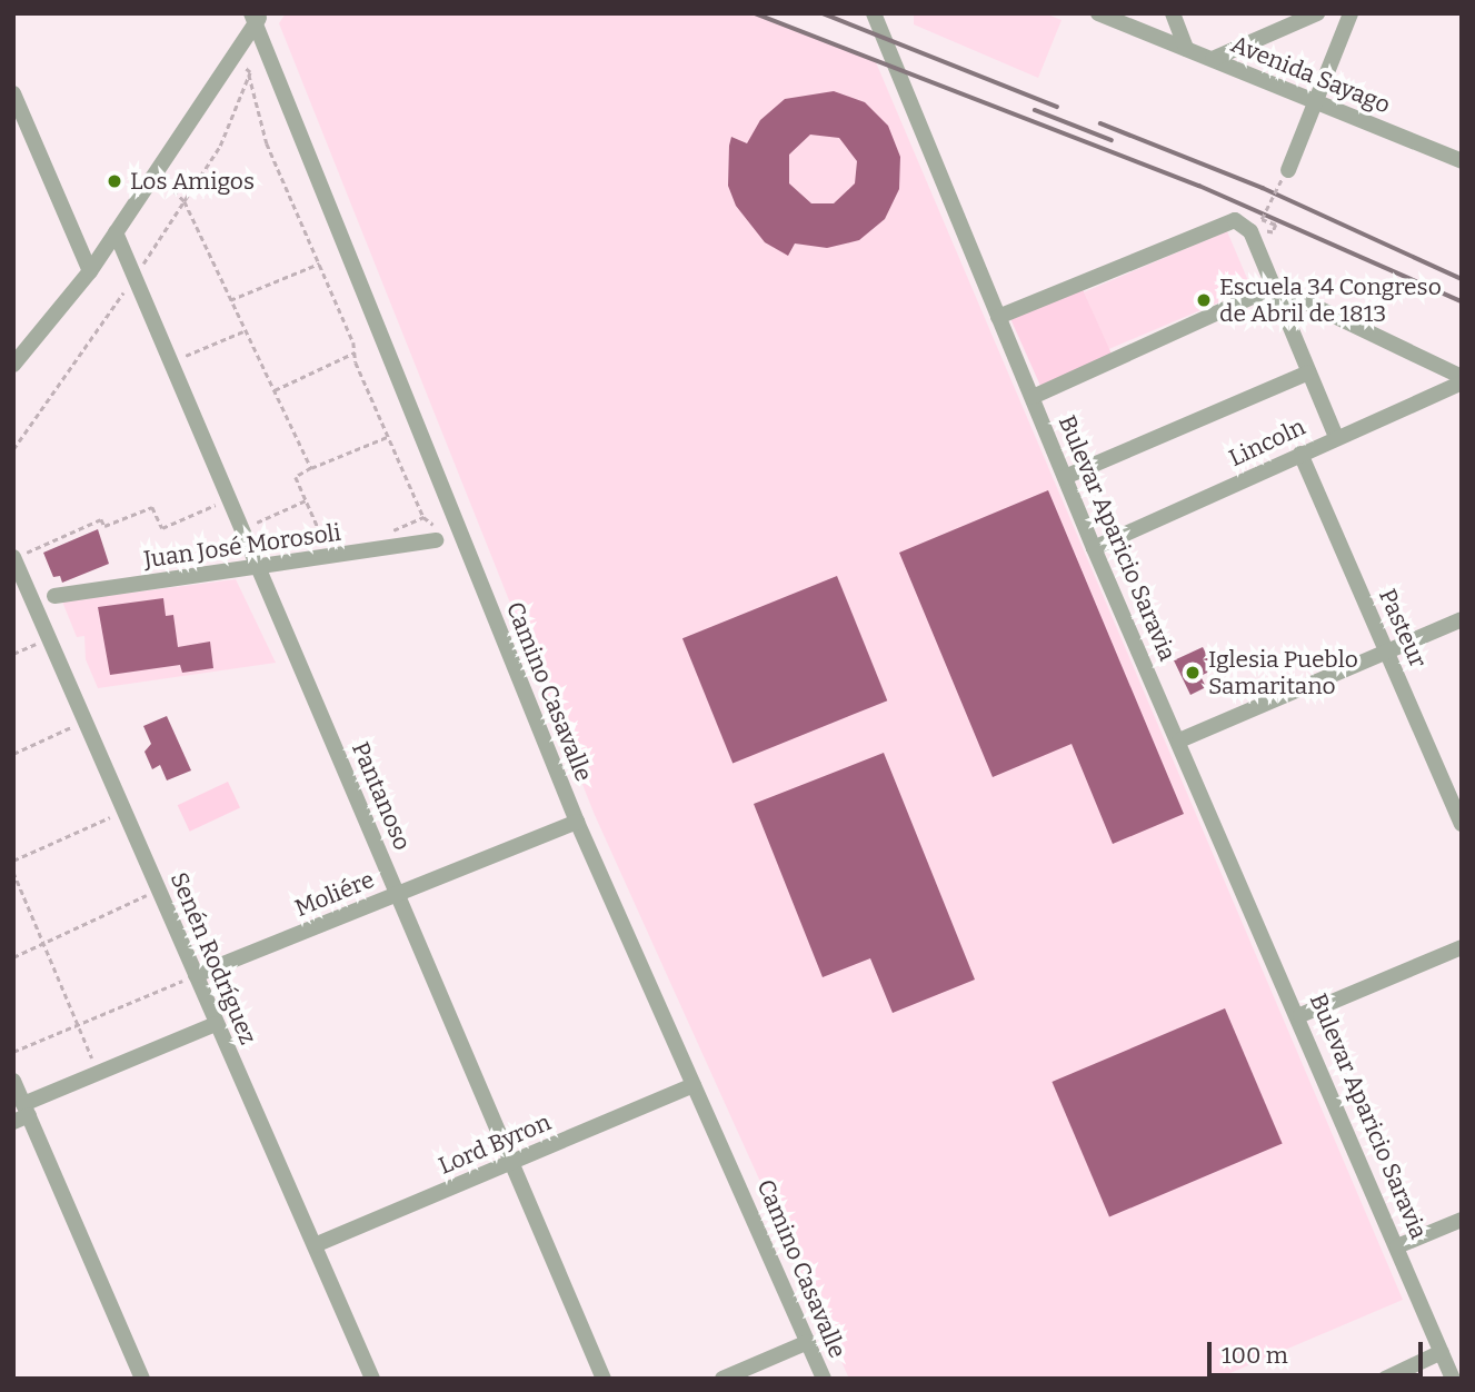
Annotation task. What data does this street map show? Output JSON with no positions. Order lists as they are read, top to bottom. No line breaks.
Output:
{"streets":{"street":["Avenida Sayago","Lincoln","Bulevar Aparicio Saravia","Juan José Morosoli","Pasteur","Camino Casavalle","Pantanoso","Moliére","Senén Rodríguez","Lord Byron"]},"crossings":[["Lincoln","Bulevar Aparicio Saravia"],["Lincoln","Pasteur"],["Juan José Morosoli","Pantanoso"],["Camino Casavalle","Moliére"],["Camino Casavalle","Lord Byron"],["Pantanoso","Moliére"],["Pantanoso","Lord Byron"],["Moliére","Senén Rodríguez"],["Senén Rodríguez","Lord Byron"]],"places":["Los Amigos","Escuela 34 Congreso de Abril de 1813","Iglesia Pueblo Samaritano"],"scale_bar":"100 m"}
